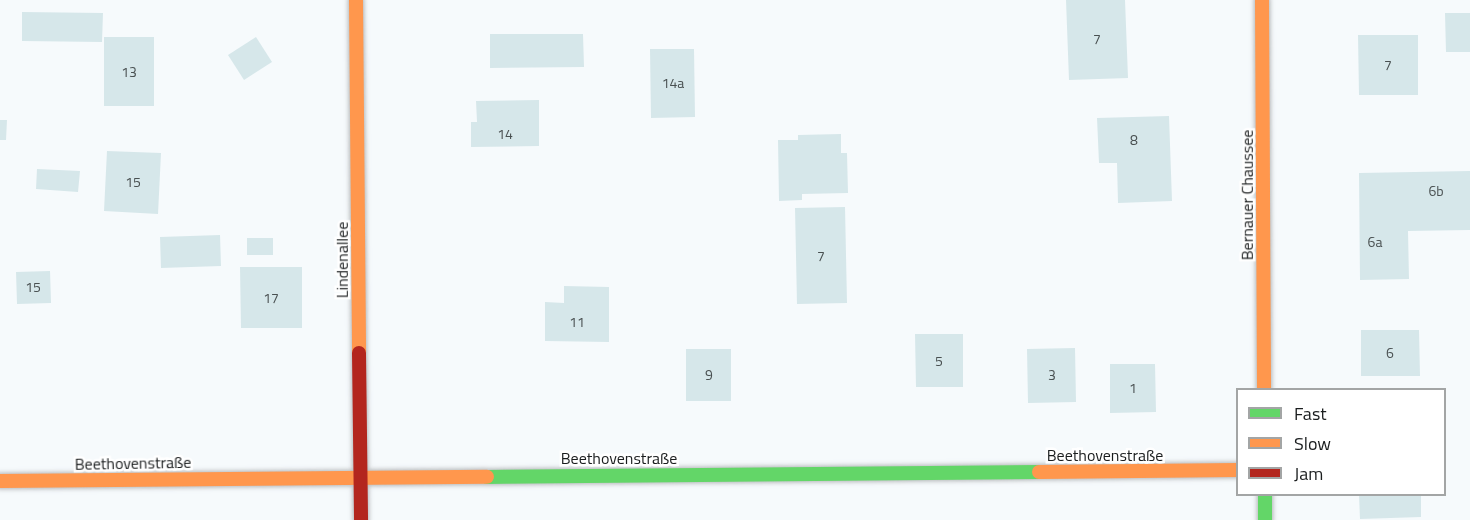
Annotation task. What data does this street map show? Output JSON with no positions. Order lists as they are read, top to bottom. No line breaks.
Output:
{"streets":{"street":["Bernauer Chaussee","Lindenallee","Beethovenstraße"]},"crossings":[["Lindenallee","Beethovenstraße"]],"house_numbers":["7","7","13","14a","14","8","15","6b","6a","7","15","17","11","6","5","9","3","1"],"legend":["Fast","Slow","Jam"]}
